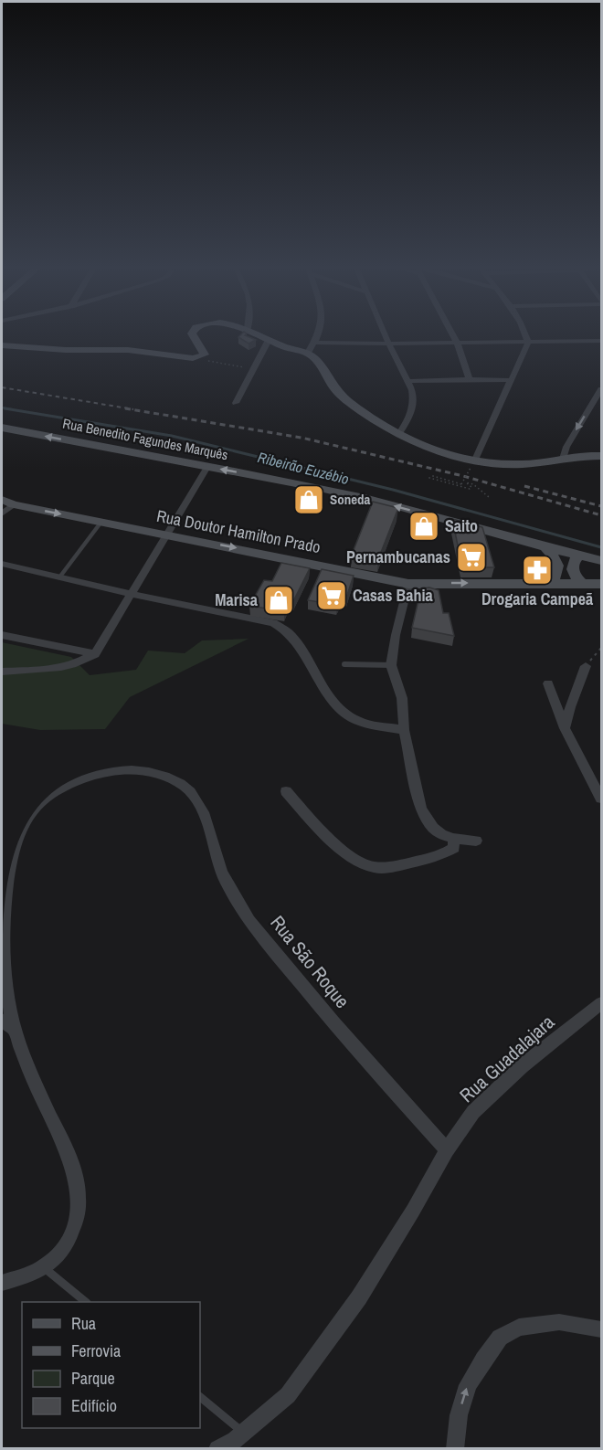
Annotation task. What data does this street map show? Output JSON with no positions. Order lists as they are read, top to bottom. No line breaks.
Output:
{"streets":{"main road":["Rua Benedito Fagundes Marquês","Rua Doutor Hamilton Prado"],"street":["Rua São Roque","Rua Guadalajara"]},"crossings":[["Rua São Roque","Rua Guadalajara"]],"one_way":["Rua Doutor Hamilton Prado"],"water":["Ribeirão Euzébio"],"places":{"shop":["Soneda","Saito","Marisa"],"supermarket":["Pernambucanas","Casas Bahia"],"pharmacy":["Drogaria Campeã"]},"legend":["Rua","Ferrovia","Parque","Edifício"]}
